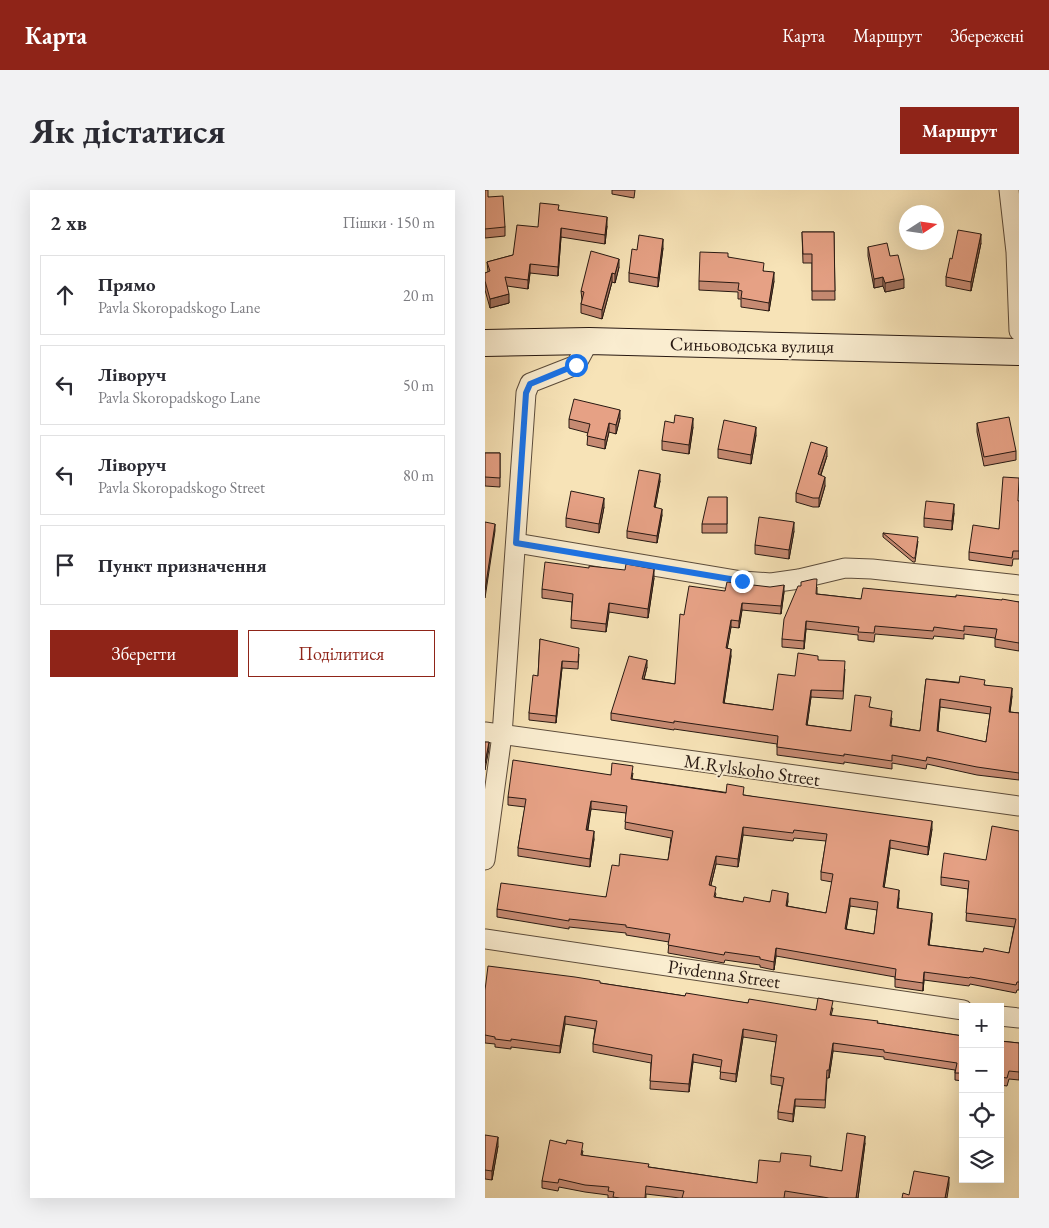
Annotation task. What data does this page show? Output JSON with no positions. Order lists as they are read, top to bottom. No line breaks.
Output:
{"streets":{"street":["Синьоводська вулиця","M.Rylskoho Street","Pivdenna Street"]},"north":"right","page":{"header":"Карта","nav":["Карта","Маршрут","Збережені"],"buttons":["Маршрут",["Зберегти","Поділитися"]],"title":"Як дістатися","heading":["2 хв","Пішки · 150 m"],"list":[["Прямо","Pavla Skoropadskogo Lane","20 m"],["Ліворуч","Pavla Skoropadskogo Lane","50 m"],["Ліворуч","Pavla Skoropadskogo Street","80 m"],"Пункт призначення"],"map_buttons":["+","−"]}}
